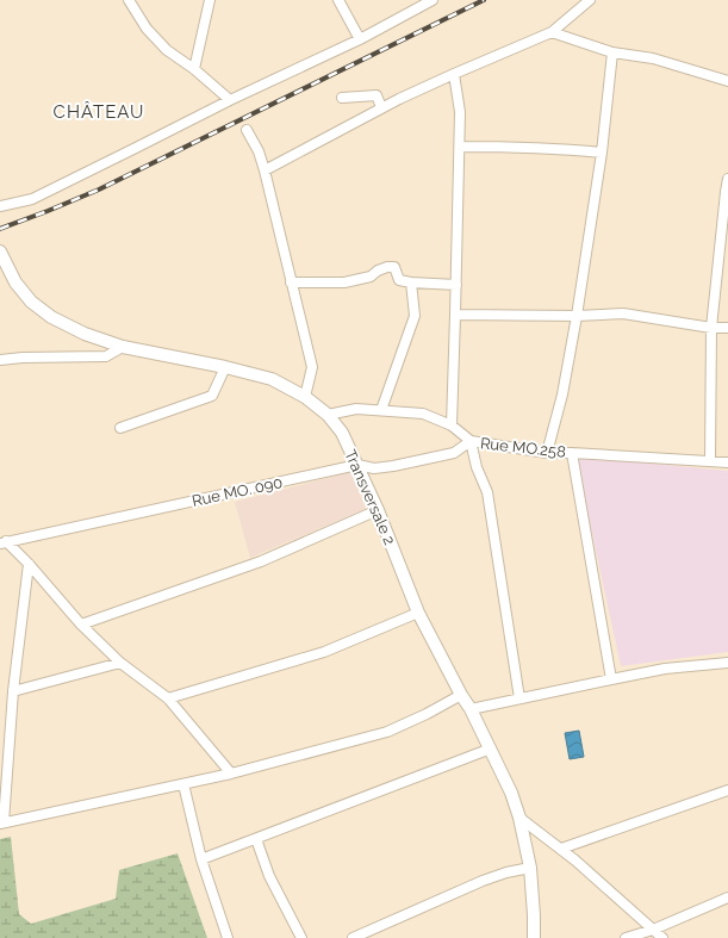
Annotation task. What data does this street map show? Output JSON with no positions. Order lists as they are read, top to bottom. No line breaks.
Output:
{"streets":{"main road":["Transversale 2"],"street":["Rue MO.258","Rue MO. 090"]},"crossings":[["Rue MO.258","Rue MO. 090"],["Rue MO.258","Transversale 2"],["Rue MO. 090","Transversale 2"]],"districts":["CHÂTEAU"]}
